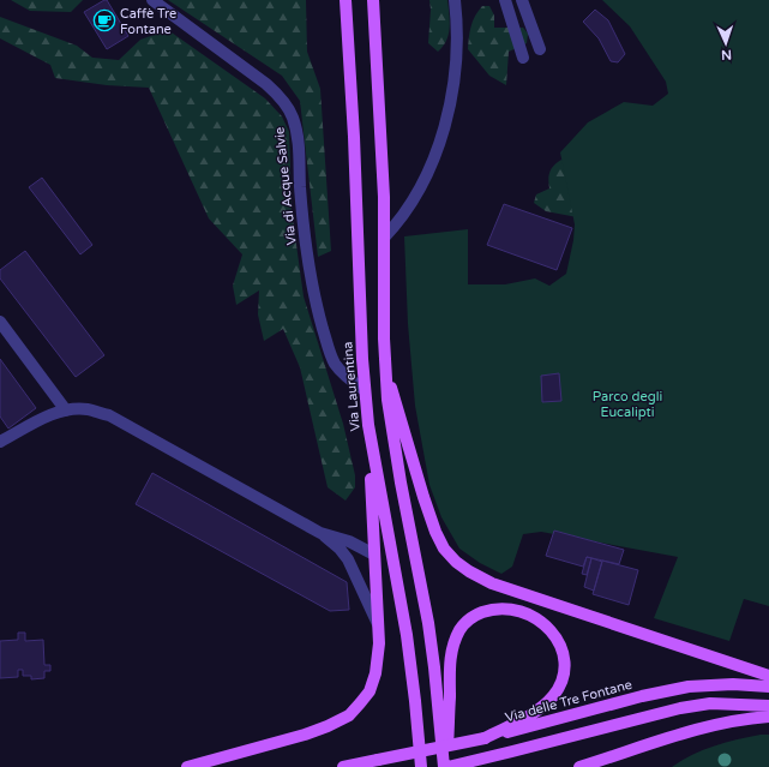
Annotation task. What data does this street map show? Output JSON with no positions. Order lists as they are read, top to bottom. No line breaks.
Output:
{"streets":{"main road":["Via Laurentina","Via delle Tre Fontane"],"lane":["Via di Acque Salvie"]},"crossings":[["Via di Acque Salvie","Via Laurentina"]],"parks":["Parco degli Eucalipti"],"places":{"cafe":["Caffè Tre Fontane"]},"north":"bottom"}
